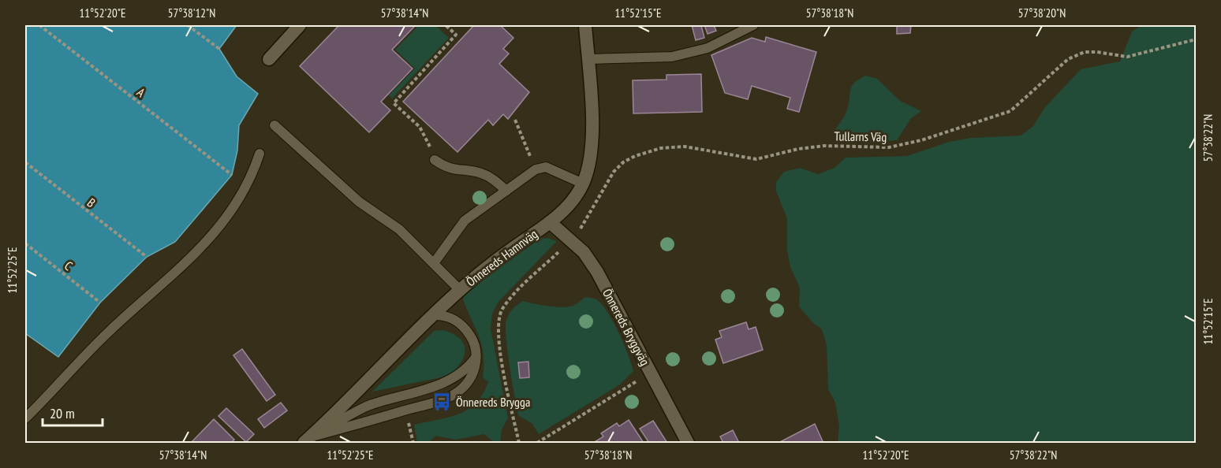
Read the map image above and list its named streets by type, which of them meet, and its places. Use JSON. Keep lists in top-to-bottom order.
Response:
{
  "streets": {
    "street": ["Önnereds Hamnväg", "Önnereds Bryggväg"],
    "path": [
      "A",
      "Tullarns Väg",
      "B",
      "C"
    ]
  },
  "crossings": [
    ["Tullarns Väg", "Önnereds Bryggväg"],
    ["Önnereds Hamnväg", "Önnereds Bryggväg"]
  ],
  "places": {
    "bus stop": ["Önnereds Brygga"]
  },
  "scale_bar": "20 m",
  "coordinates": [
    "11°52'20\"E",
    "57°38'12\"N",
    "57°38'14\"N",
    "11°52'15\"E",
    "57°38'18\"N",
    "57°38'20\"N",
    "57°38'22\"N",
    "11°52'25\"E"
  ]
}
